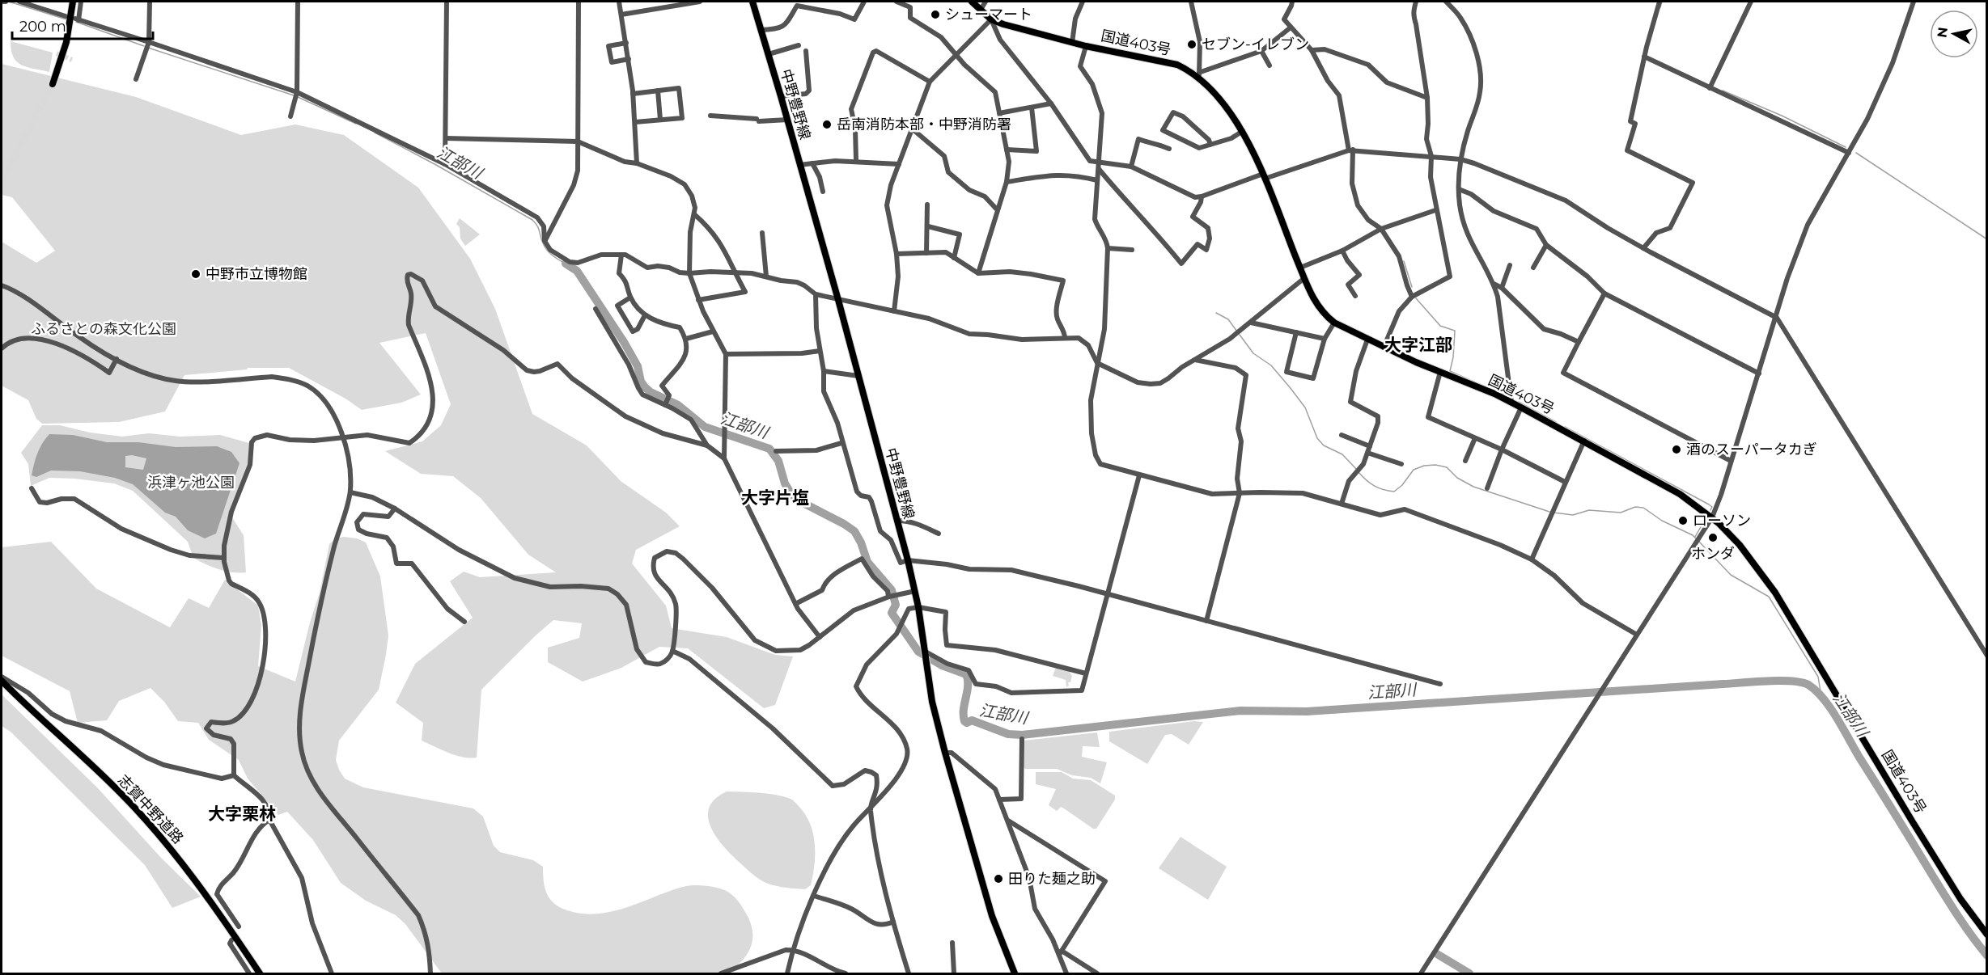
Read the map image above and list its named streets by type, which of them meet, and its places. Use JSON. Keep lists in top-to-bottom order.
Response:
{
  "streets": {
    "highway": ["国道403号"],
    "main road": ["中野豊野線", "志賀中野道路"]
  },
  "districts": ["大字江部", "大字片塩", "大字栗林"],
  "water": ["江部川"],
  "parks": ["ふるさとの森文化公園", "浜津ヶ池公園"],
  "places": [
    "シューマート",
    "セブン-イレブン",
    "岳南消防本部・中野消防署",
    "中野市立博物館",
    "酒のスーパータカぎ",
    "ローソン",
    "ホンダ",
    "田りた麺之助"
  ],
  "scale_bar": "200 m",
  "north": "left"
}
